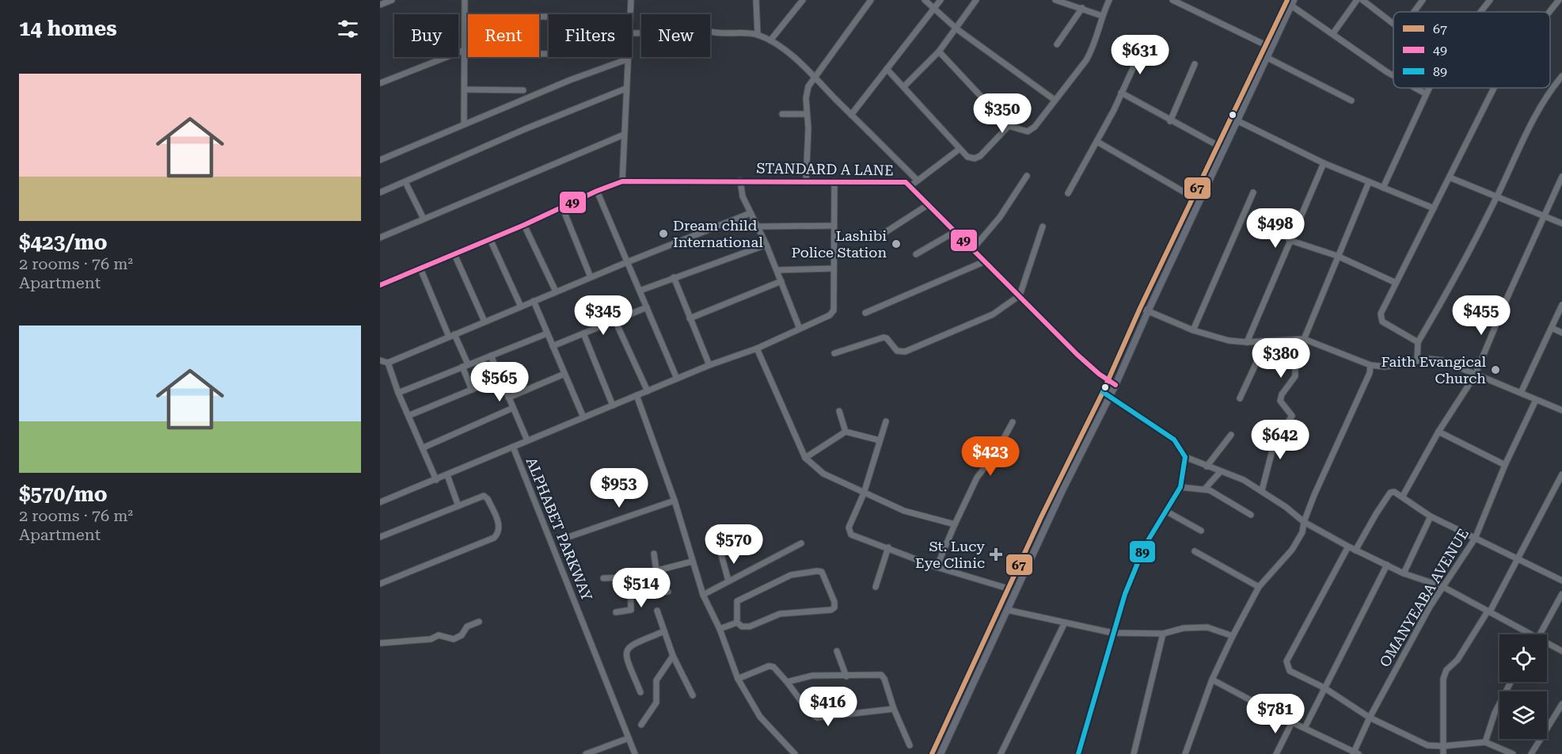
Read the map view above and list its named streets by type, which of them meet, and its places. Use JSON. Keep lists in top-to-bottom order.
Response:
{
  "streets": {
    "street": ["STANDARD A LANE", "ALPHABET PARKWAY", "OMANYEABA AVENUE"]
  },
  "places": {
    "other": ["Dream child International", "Lashibi Police Station", "Faith Evangical Church"],
    "health": ["St. Lucy Eye Clinic"]
  },
  "lines": ["transit line 67", "transit line 49", "transit line 89"],
  "legend": ["67", "49", "89"],
  "page": {
    "heading": "14 homes",
    "chip": [
      "Buy",
      "Rent",
      "Filters",
      "New"
    ],
    "price": [
      "$631",
      "$350",
      "$498",
      "$345",
      "$455",
      "$380",
      "$565",
      "$642",
      "$423",
      "$953",
      "$570",
      "$514",
      "$416",
      "$781"
    ],
    "list": [
      {
        "name": "$423/mo",
        "note": "2 rooms · 76 m² · Apartment"
      },
      {
        "name": "$570/mo",
        "note": "2 rooms · 76 m² · Apartment"
      }
    ]
  }
}
